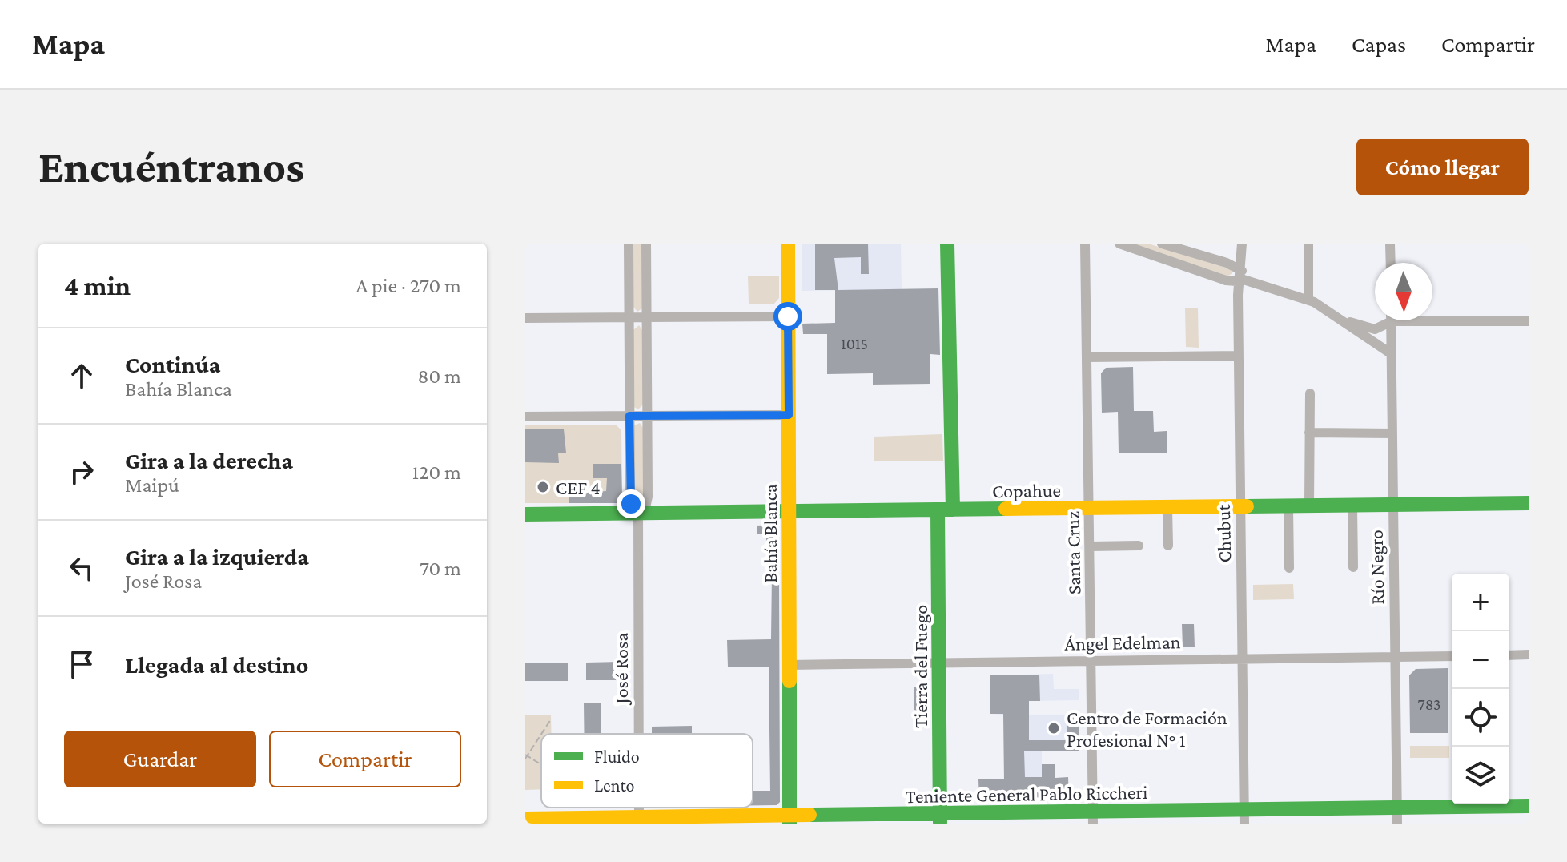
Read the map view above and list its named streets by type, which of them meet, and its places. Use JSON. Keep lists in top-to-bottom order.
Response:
{
  "streets": {
    "street": [
      "Copahue",
      "Bahía Blanca",
      "Chubut",
      "Santa Cruz",
      "Río Negro",
      "Ángel Edelman",
      "Tierra del Fuego",
      "José Rosa",
      "Teniente General Pablo Riccheri"
    ]
  },
  "crossings": [
    ["Copahue", "Bahía Blanca"],
    ["Copahue", "Chubut"],
    ["Copahue", "Santa Cruz"],
    ["Copahue", "Río Negro"],
    ["Copahue", "Tierra del Fuego"],
    ["Copahue", "José Rosa"],
    ["Bahía Blanca", "Ángel Edelman"],
    ["Bahía Blanca", "Teniente General Pablo Riccheri"],
    ["Chubut", "Ángel Edelman"],
    ["Chubut", "Teniente General Pablo Riccheri"],
    ["Santa Cruz", "Ángel Edelman"],
    ["Santa Cruz", "Teniente General Pablo Riccheri"],
    ["Río Negro", "Ángel Edelman"],
    ["Río Negro", "Teniente General Pablo Riccheri"],
    ["Ángel Edelman", "Tierra del Fuego"],
    ["Tierra del Fuego", "Teniente General Pablo Riccheri"]
  ],
  "places": ["CEF 4", "Centro de Formación Profesional N° 1"],
  "house_numbers": ["1015", "783"],
  "legend": ["Fluido", "Lento"],
  "north": "bottom",
  "page": {
    "header": "Mapa",
    "nav": ["Mapa", "Capas", "Compartir"],
    "buttons": [
      "Cómo llegar",
      ["Guardar", "Compartir"]
    ],
    "title": "Encuéntranos",
    "heading": ["4 min", "A pie · 270 m"],
    "list": [
      ["Continúa", "Bahía Blanca", "80 m"],
      ["Gira a la derecha", "Maipú", "120 m"],
      ["Gira a la izquierda", "José Rosa", "70 m"],
      "Llegada al destino"
    ],
    "map_buttons": ["+", "−"]
  }
}
